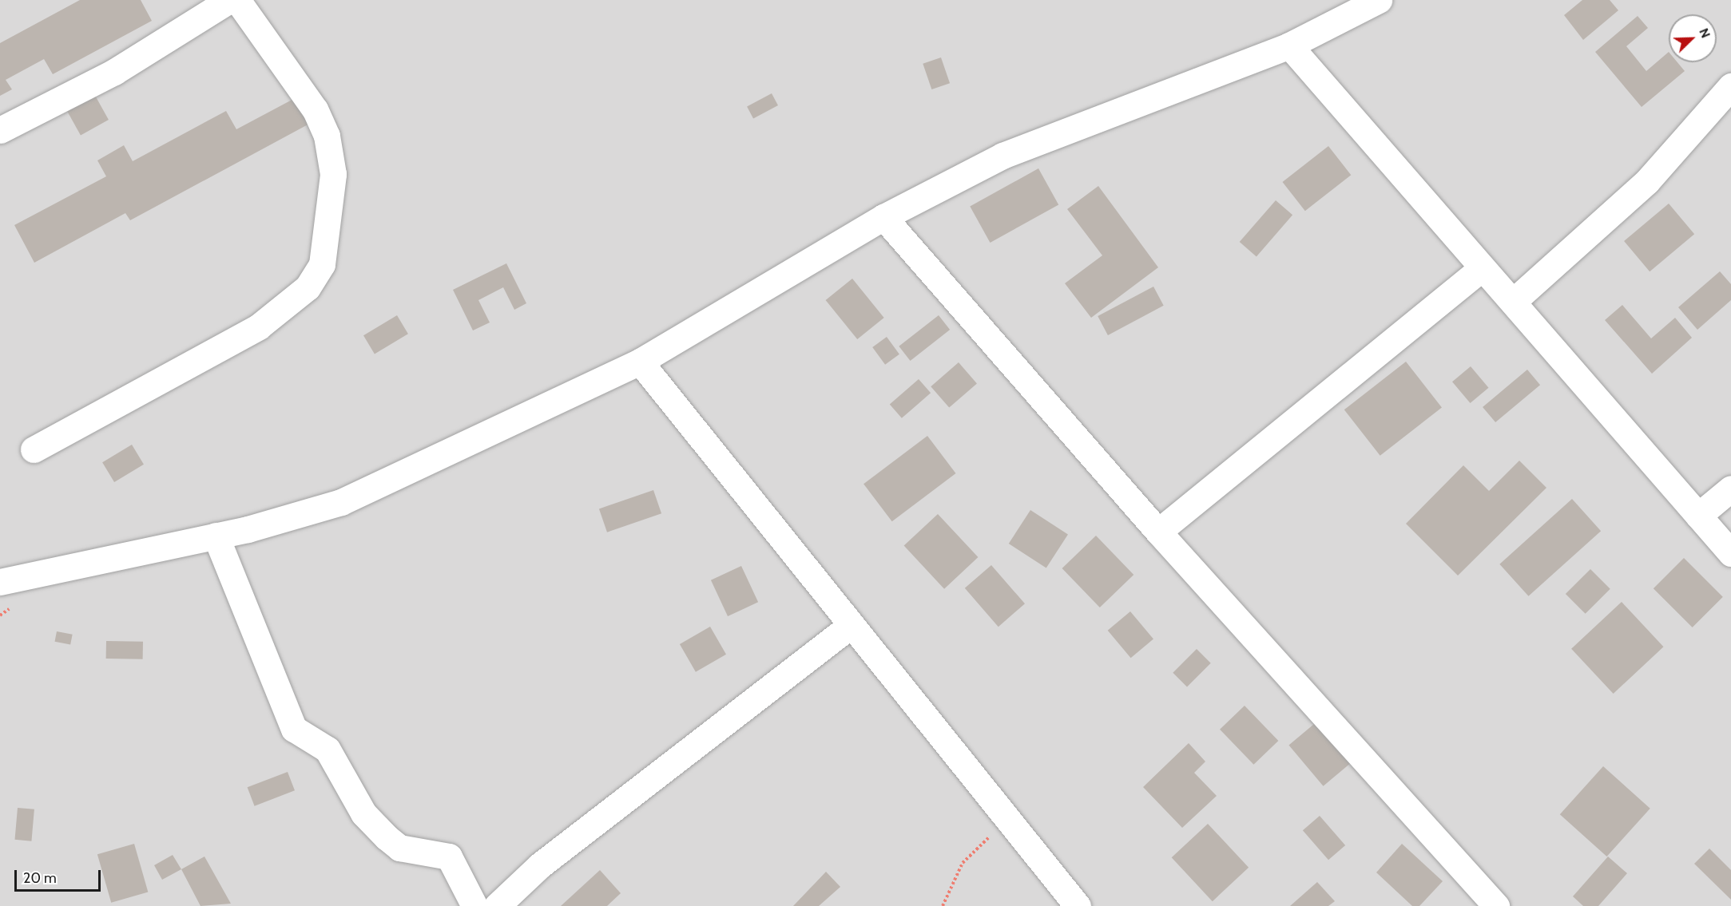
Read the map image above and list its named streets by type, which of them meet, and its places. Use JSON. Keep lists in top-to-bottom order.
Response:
{
  "scale_bar": "20 m",
  "north": "top right"
}
